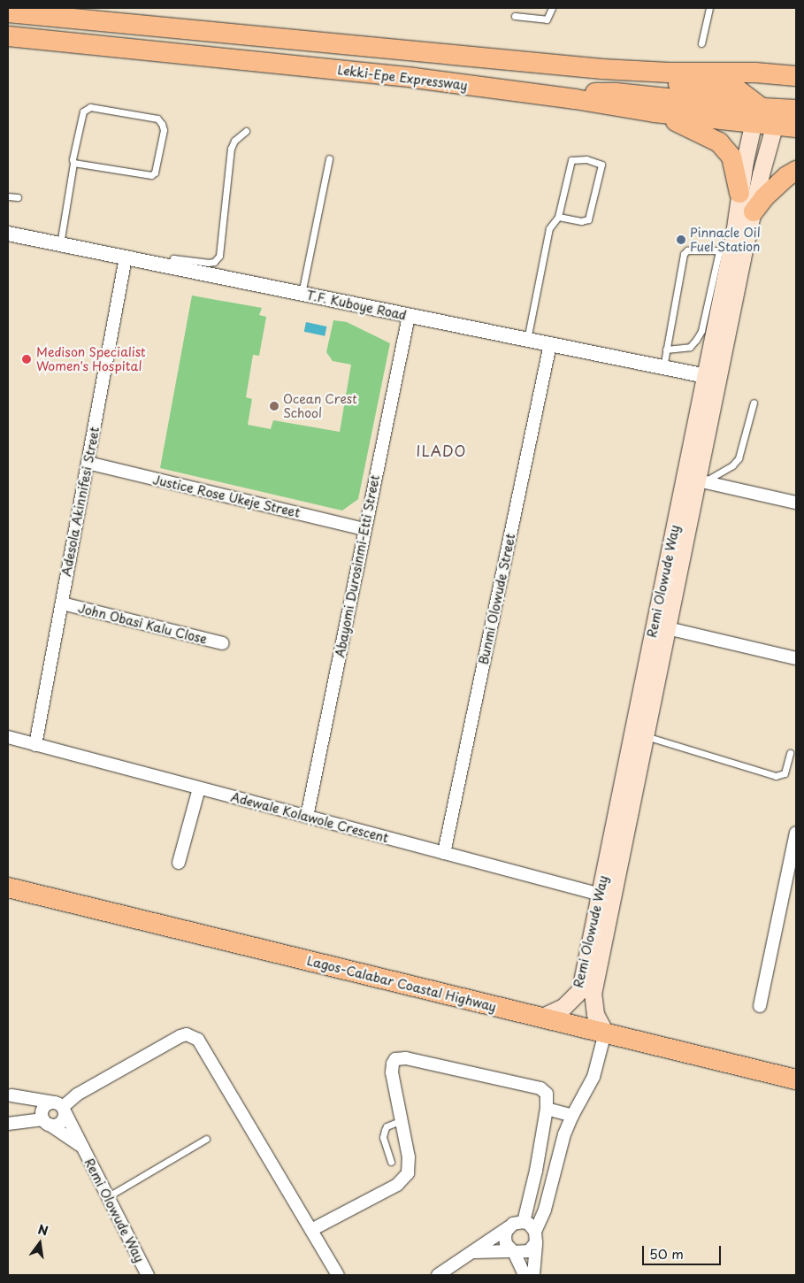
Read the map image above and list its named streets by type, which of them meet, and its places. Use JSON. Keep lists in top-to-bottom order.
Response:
{
  "streets": {
    "highway": ["Lekki-Epe Expressway", "Lagos-Calabar Coastal Highway"],
    "main road": ["Remi Olowude Way"],
    "street": [
      "T.F. Kuboye Road",
      "Justice Rose Ukeje Street",
      "Adesola Akinnifesi Street",
      "Abayomi Durosinmi-Etti Street",
      "Bunmi Olowude Street",
      "John Obasi Kalu Close",
      "Adewale Kolawole Crescent"
    ]
  },
  "crossings": [
    ["Lekki-Epe Expressway", "Remi Olowude Way"],
    ["T.F. Kuboye Road", "Adesola Akinnifesi Street"],
    ["T.F. Kuboye Road", "Abayomi Durosinmi-Etti Street"],
    ["T.F. Kuboye Road", "Remi Olowude Way"],
    ["T.F. Kuboye Road", "Bunmi Olowude Street"],
    ["Justice Rose Ukeje Street", "Adesola Akinnifesi Street"],
    ["Justice Rose Ukeje Street", "Abayomi Durosinmi-Etti Street"],
    ["Adesola Akinnifesi Street", "John Obasi Kalu Close"],
    ["Adesola Akinnifesi Street", "Adewale Kolawole Crescent"],
    ["Abayomi Durosinmi-Etti Street", "Adewale Kolawole Crescent"],
    ["Remi Olowude Way", "Adewale Kolawole Crescent"],
    ["Remi Olowude Way", "Lagos-Calabar Coastal Highway"],
    ["Bunmi Olowude Street", "Adewale Kolawole Crescent"]
  ],
  "districts": ["ILADO"],
  "places": ["Pinnacle Oil Fuel Station", "Medison Specialist Women's Hospital", "Ocean Crest School"],
  "scale_bar": "50 m",
  "north": "top"
}
